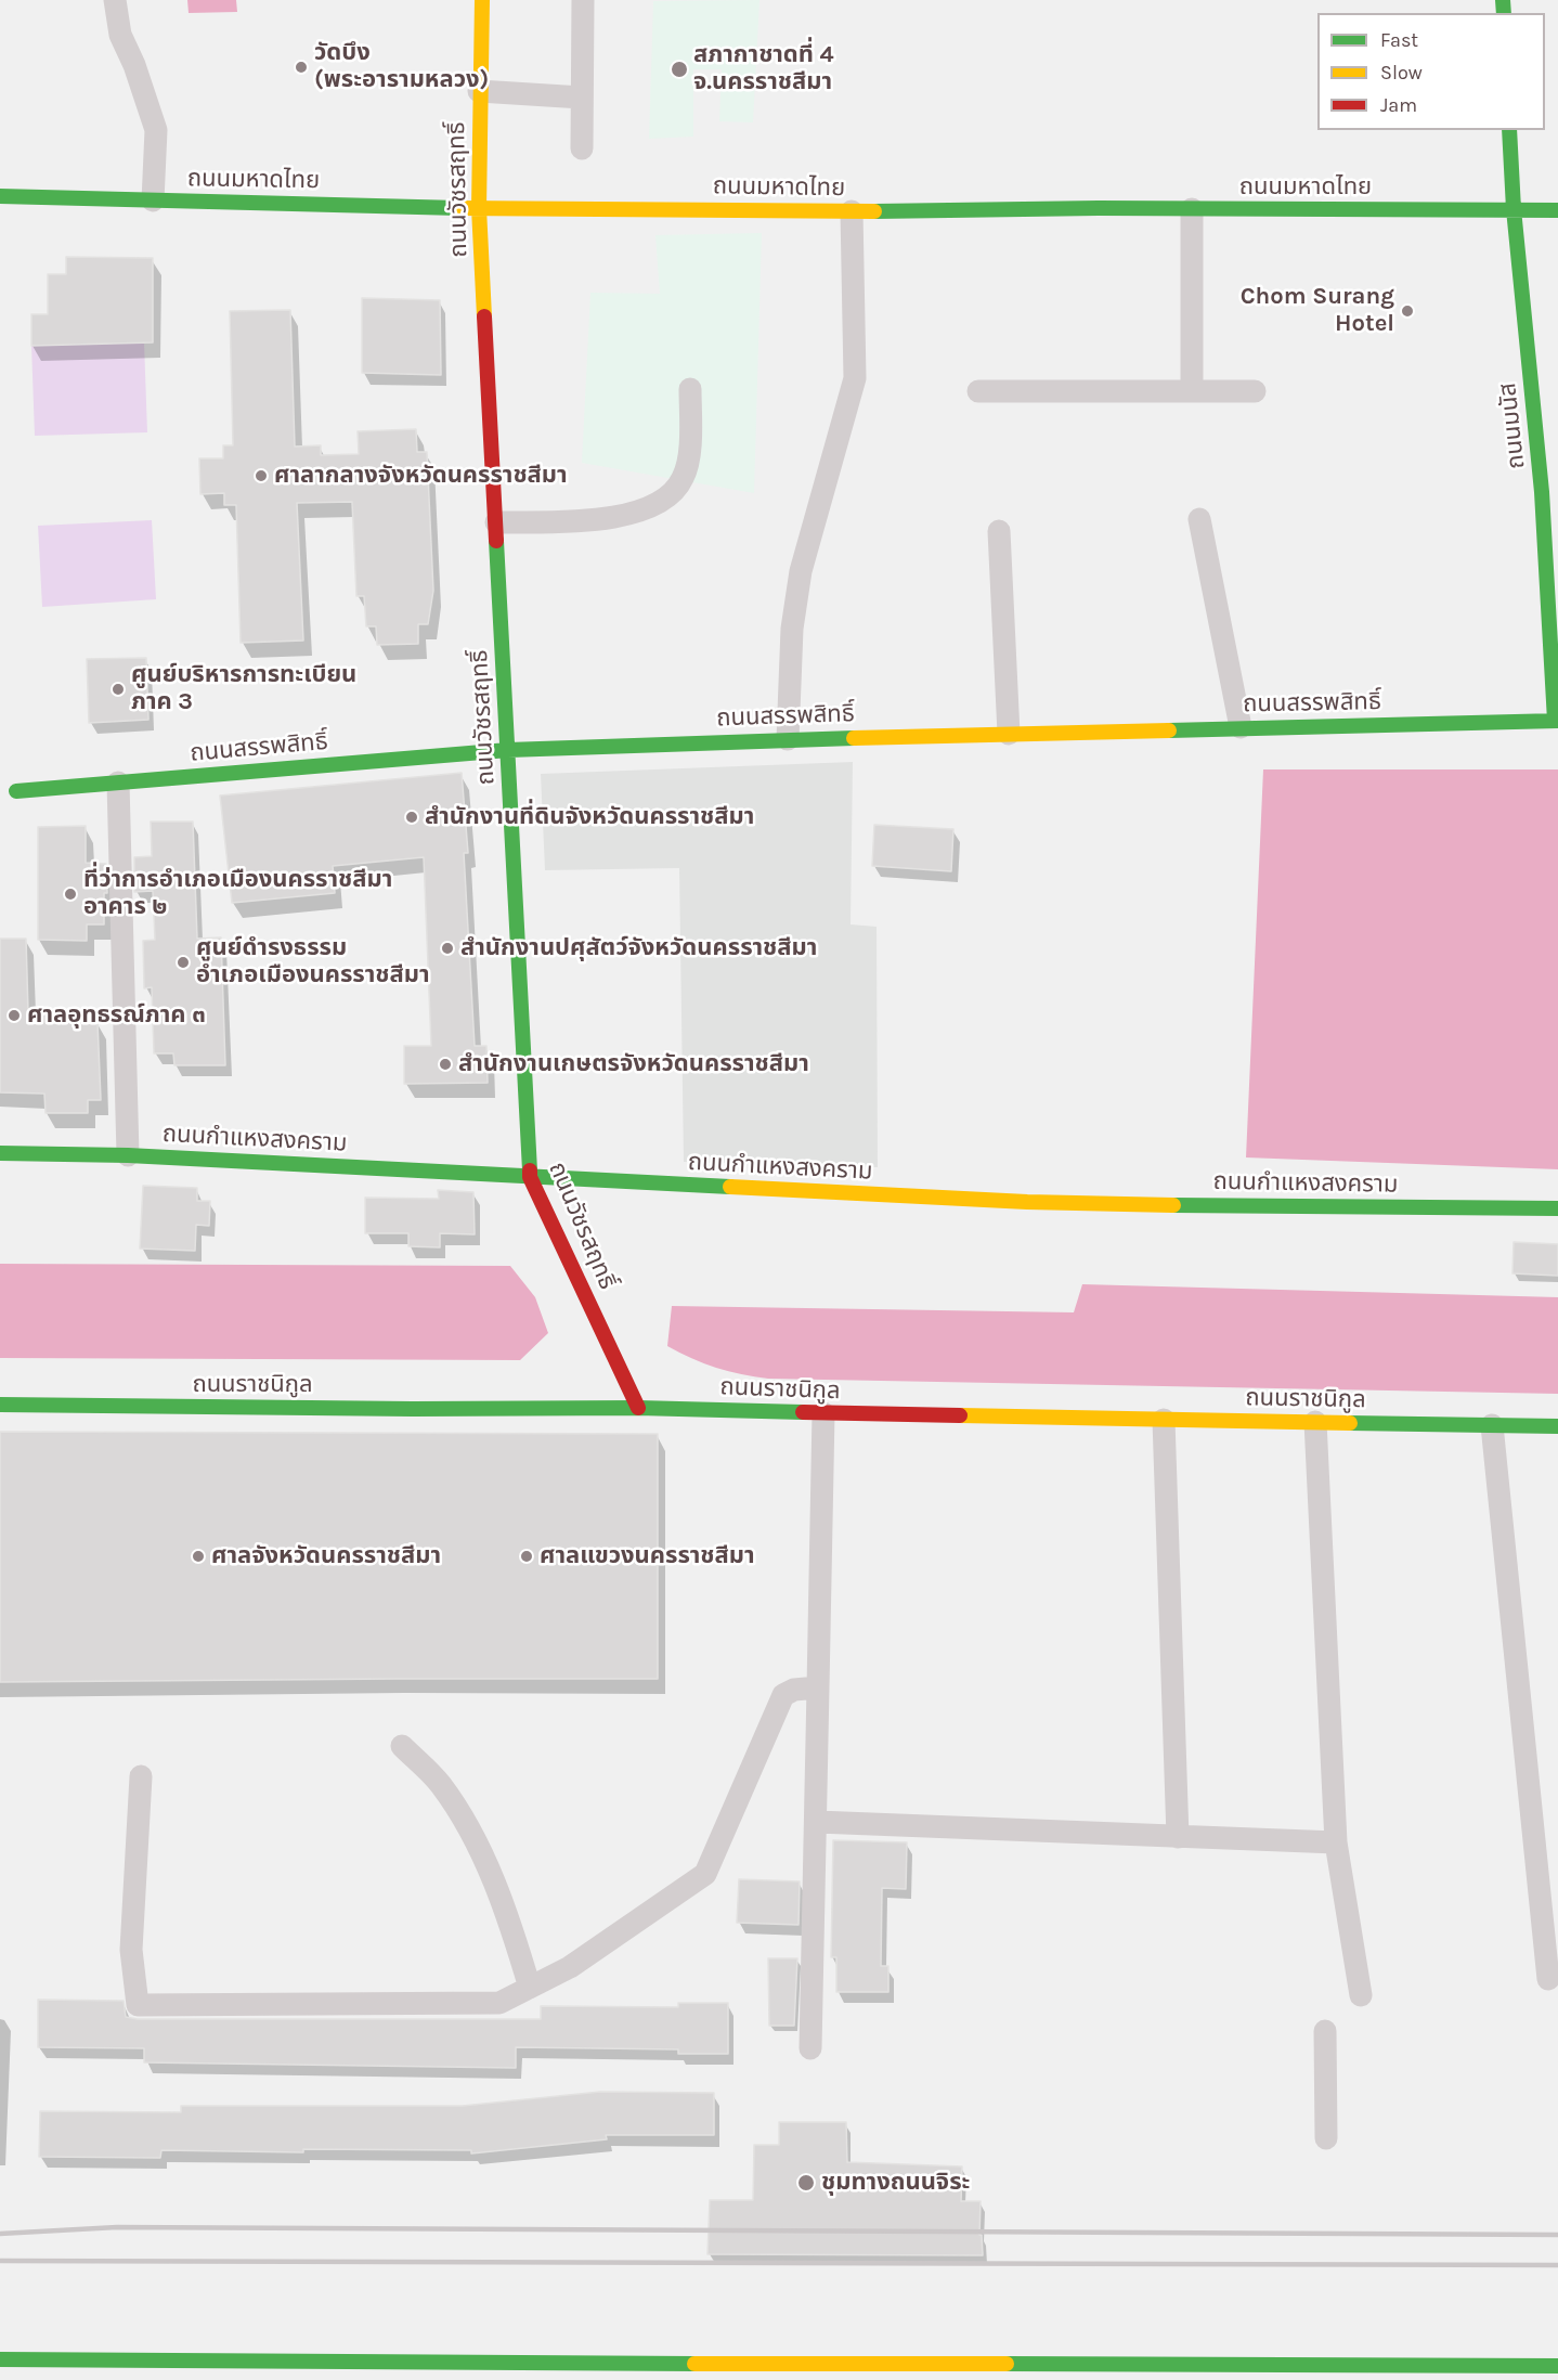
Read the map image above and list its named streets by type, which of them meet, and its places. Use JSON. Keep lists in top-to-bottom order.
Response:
{
  "streets": {
    "street": [
      "ถนนมหาดไทย",
      "ถนนวัชรสฤทธิ์",
      "ถนนมนัส",
      "ถนนสรรพสิทธิ์",
      "ถนนกำแหงสงคราม",
      "ถนนราชนิกูล"
    ]
  },
  "crossings": [
    ["ถนนมหาดไทย", "ถนนวัชรสฤทธิ์"],
    ["ถนนมหาดไทย", "ถนนมนัส"],
    ["ถนนวัชรสฤทธิ์", "ถนนสรรพสิทธิ์"],
    ["ถนนวัชรสฤทธิ์", "ถนนกำแหงสงคราม"],
    ["ถนนวัชรสฤทธิ์", "ถนนราชนิกูล"],
    ["ถนนมนัส", "ถนนสรรพสิทธิ์"]
  ],
  "places": [
    "วัดบึง (พระอารามหลวง)",
    "สภากาชาดที่ 4 จ.นครราชสีมา",
    "Chom Surang Hotel",
    "ศาลากลางจังหวัดนครราชสีมา",
    "ศูนย์บริหารการทะเบียน ภาค 3",
    "สำนักงานที่ดินจังหวัดนครราชสีมา",
    "ที่ว่าการอำเภอเมืองนครราชสีมา อาคาร ๒",
    "สำนักงานปศุสัตว์จังหวัดนครราชสีมา",
    "ศูนย์ดำรงธรรม อำเภอเมืองนครราชสีมา",
    "ศาลอุทธรณ์ภาค ๓",
    "สำนักงานเกษตรจังหวัดนครราชสีมา",
    "ศาลจังหวัดนครราชสีมา",
    "ศาลแขวงนครราชสีมา",
    "ชุมทางถนนจิระ"
  ],
  "legend": ["Fast", "Slow", "Jam"]
}
